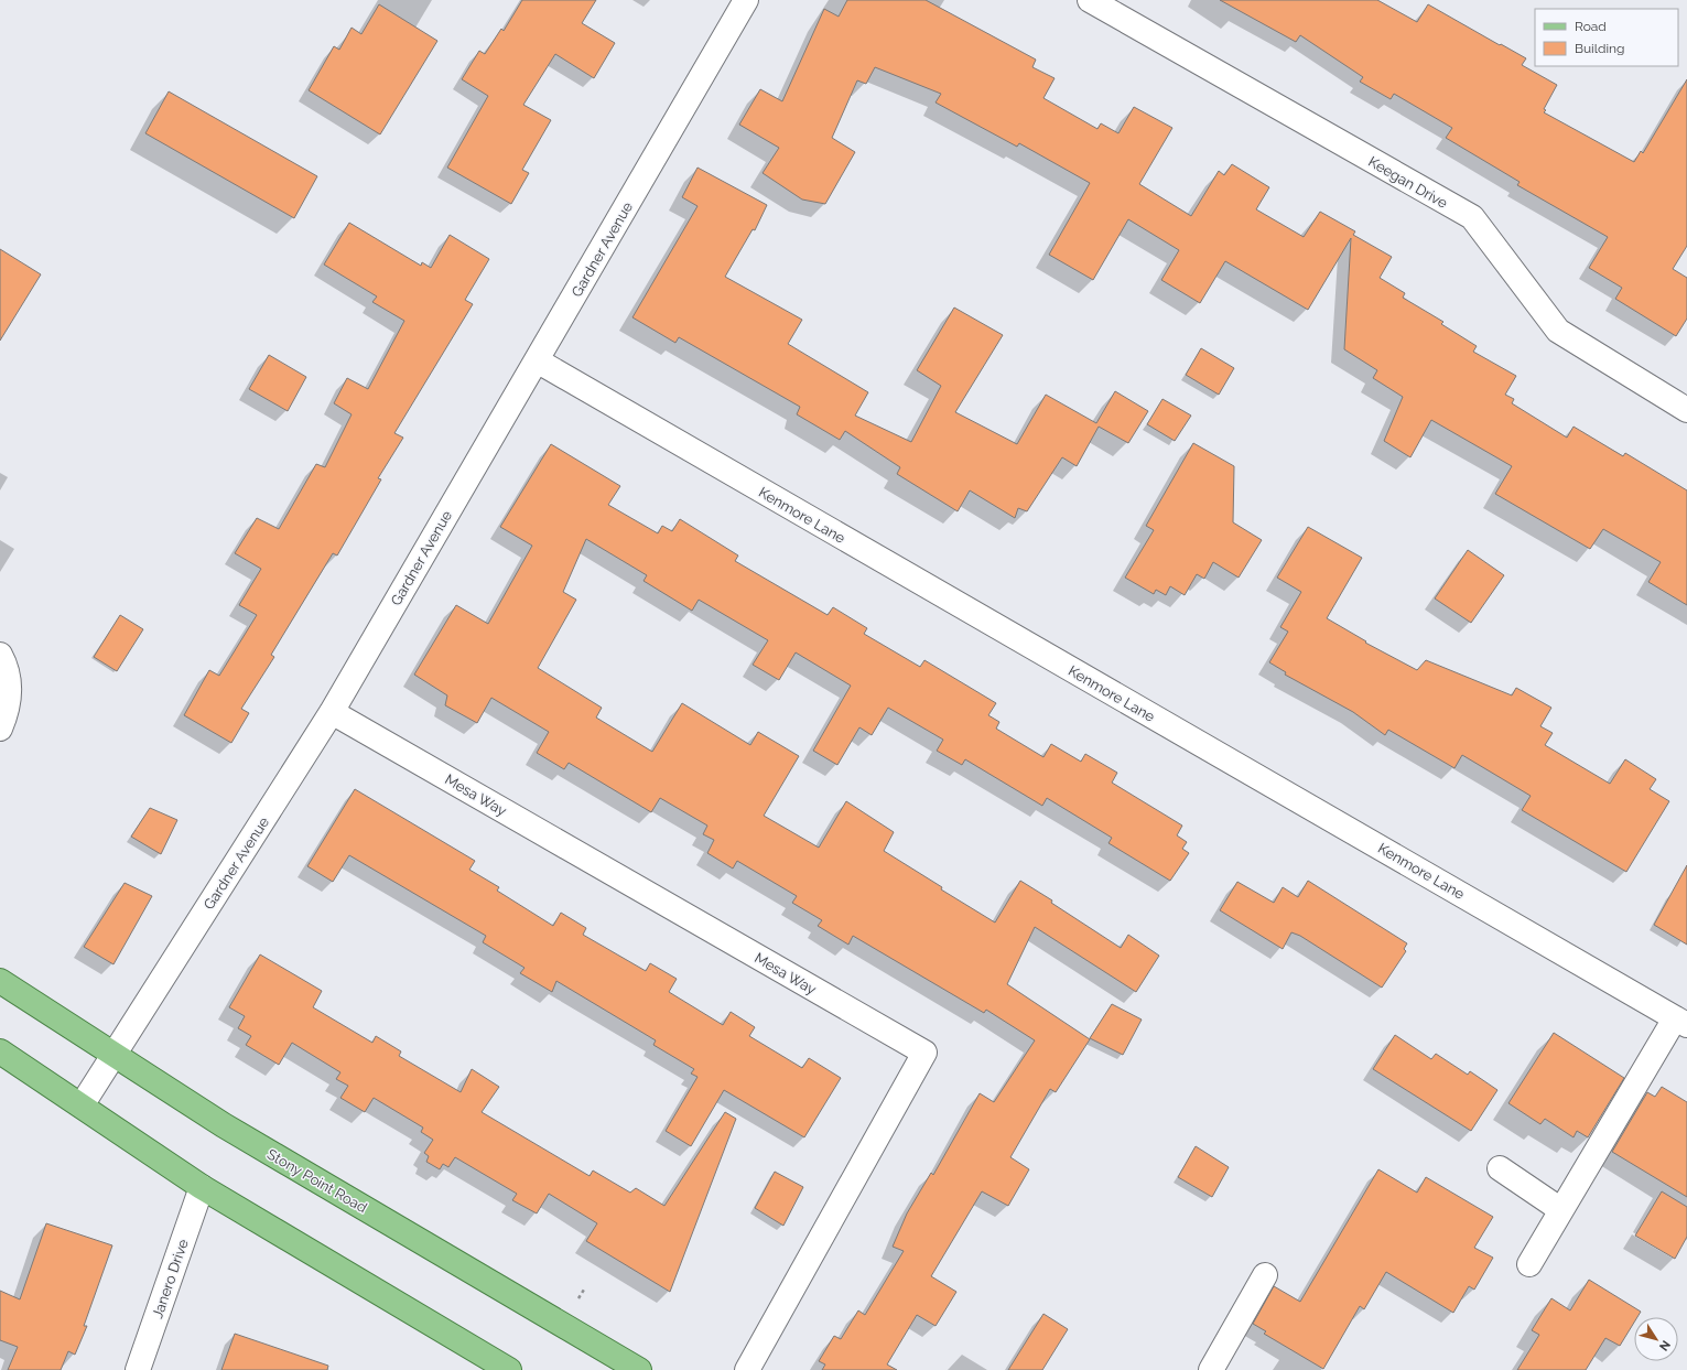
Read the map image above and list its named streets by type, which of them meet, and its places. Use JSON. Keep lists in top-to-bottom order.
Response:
{
  "streets": {
    "main road": ["Stony Point Road"],
    "street": [
      "Keegan Drive",
      "Gardner Avenue",
      "Kenmore Lane",
      "Mesa Way",
      "Janero Drive"
    ]
  },
  "crossings": [
    ["Gardner Avenue", "Kenmore Lane"],
    ["Gardner Avenue", "Mesa Way"],
    ["Gardner Avenue", "Stony Point Road"]
  ],
  "legend": ["Road", "Building"],
  "north": "bottom right"
}
